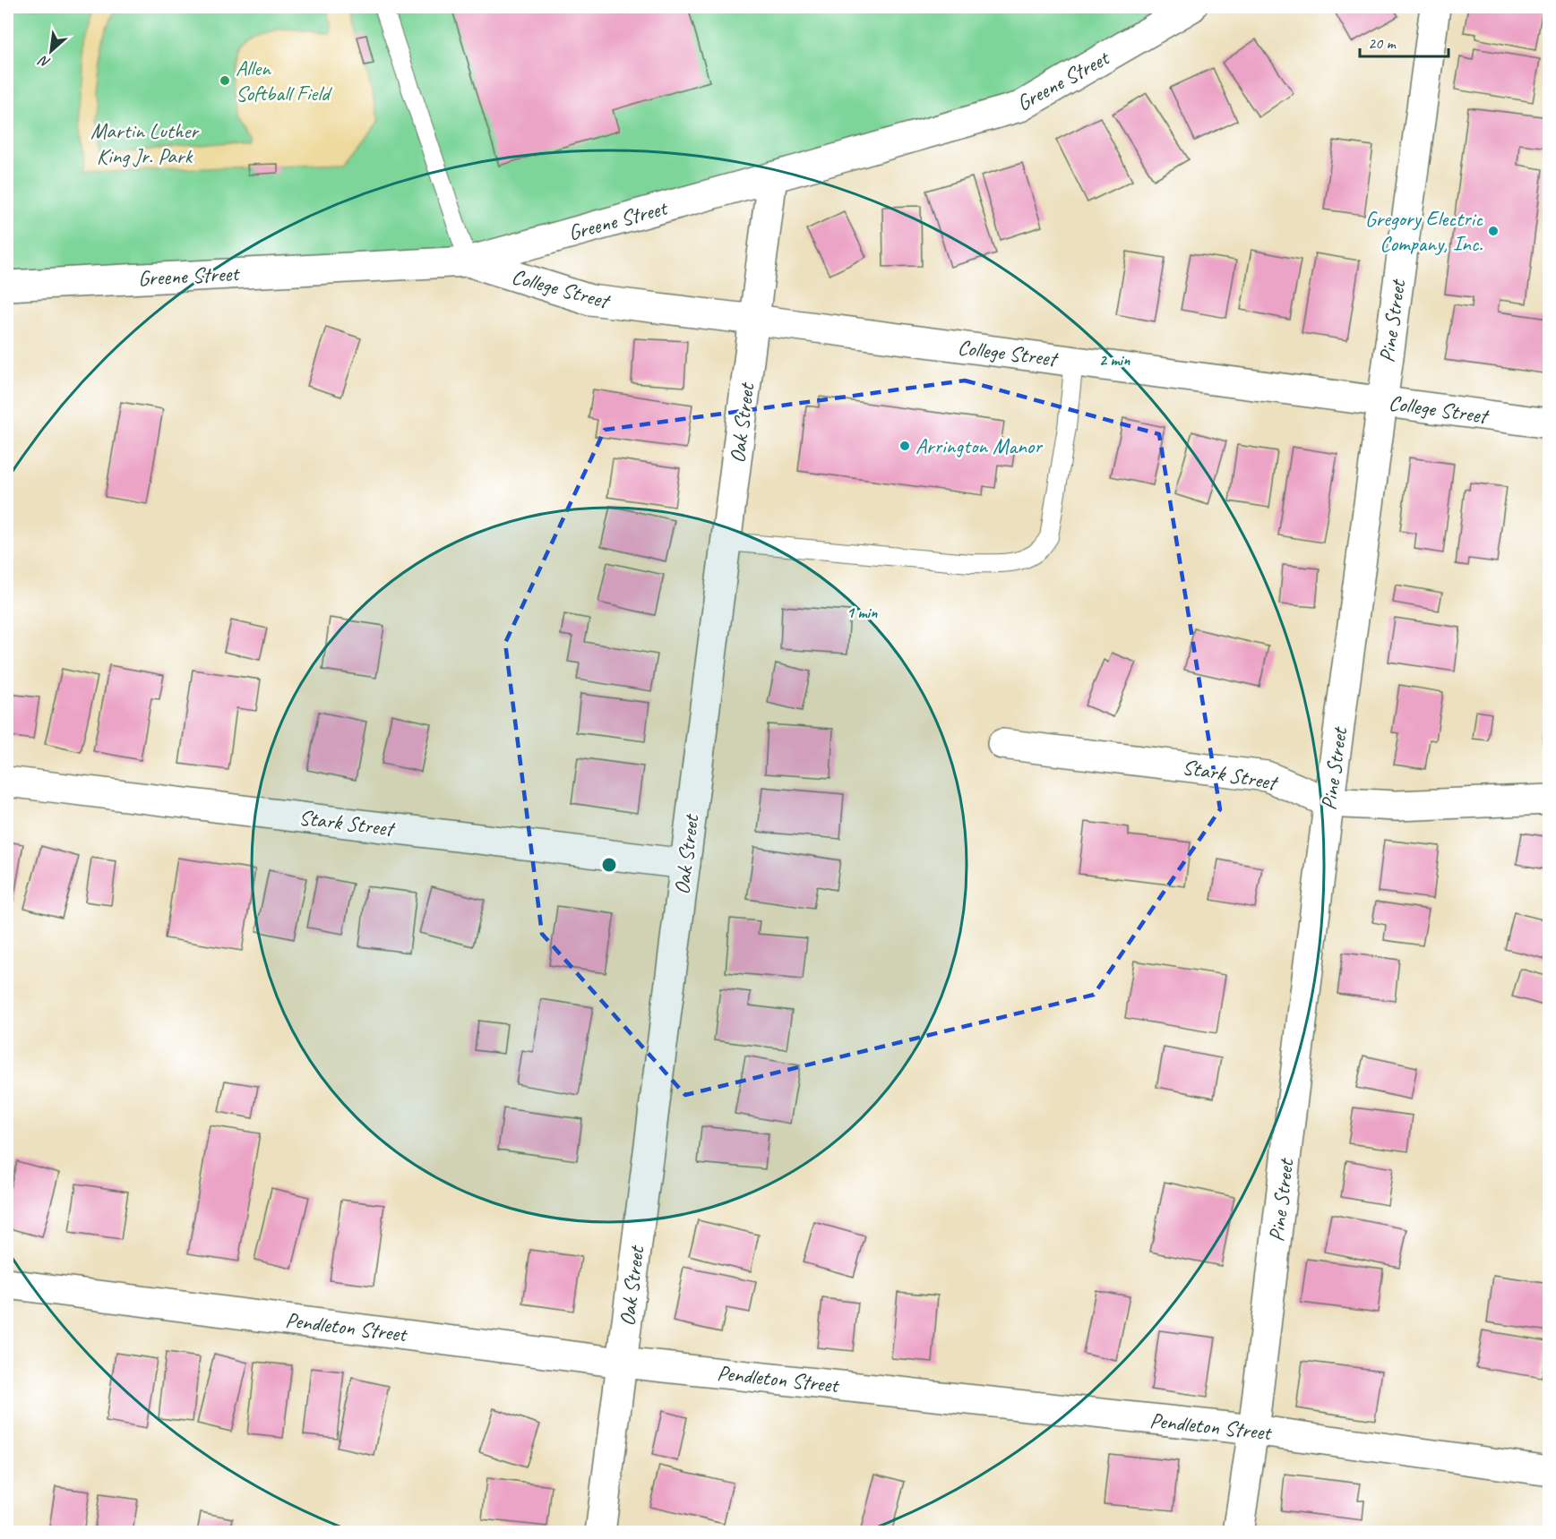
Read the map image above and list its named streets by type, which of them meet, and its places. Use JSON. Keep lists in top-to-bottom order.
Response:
{
  "streets": {
    "street": [
      "Greene Street",
      "College Street",
      "Pine Street",
      "Oak Street",
      "Stark Street",
      "Pendleton Street"
    ]
  },
  "crossings": [
    ["Greene Street", "College Street"],
    ["Greene Street", "Oak Street"],
    ["College Street", "Pine Street"],
    ["College Street", "Oak Street"],
    ["Pine Street", "Stark Street"],
    ["Pine Street", "Pendleton Street"],
    ["Oak Street", "Stark Street"],
    ["Oak Street", "Pendleton Street"]
  ],
  "parks": ["Martin Luther King Jr. Park"],
  "places": ["Allen Softball Field", "Gregory Electric Company, Inc.", "Arrington Manor"],
  "scale_bar": "20 m",
  "north": "bottom left",
  "rings": ["2 min", "1 min"]
}
